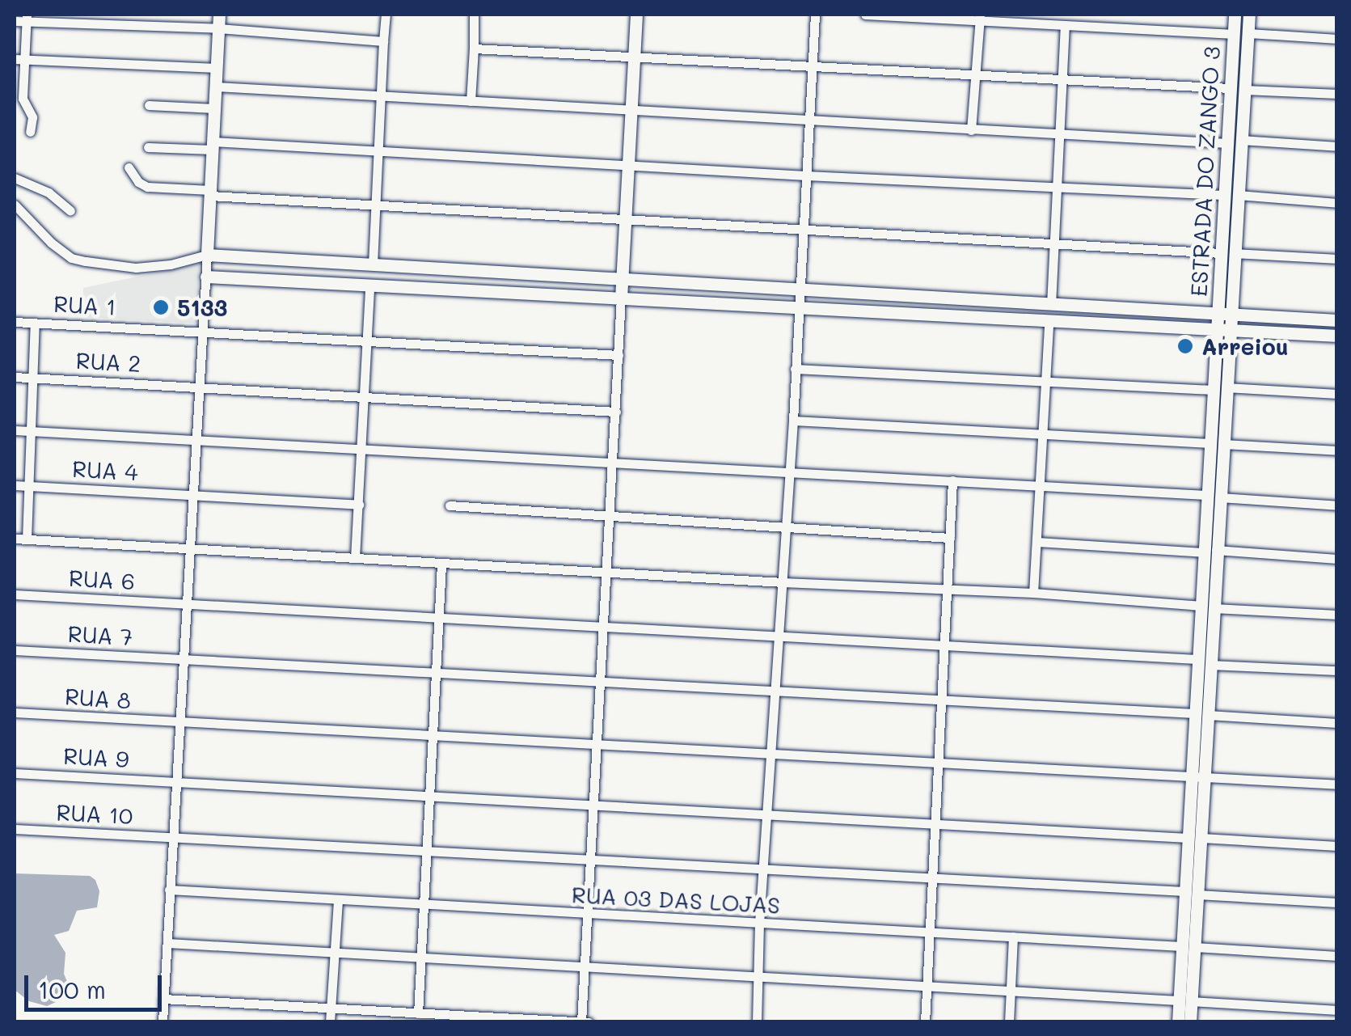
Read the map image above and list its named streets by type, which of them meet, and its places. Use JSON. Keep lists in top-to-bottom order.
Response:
{
  "streets": {
    "street": [
      "ESTRADA DO ZANGO 3",
      "RUA 1",
      "RUA 2",
      "RUA 4",
      "RUA 6",
      "RUA 7",
      "RUA 8",
      "RUA 9",
      "RUA 10",
      "RUA 03 DAS LOJAS"
    ]
  },
  "places": ["5133", "Arreiou"],
  "scale_bar": "100 m"
}
